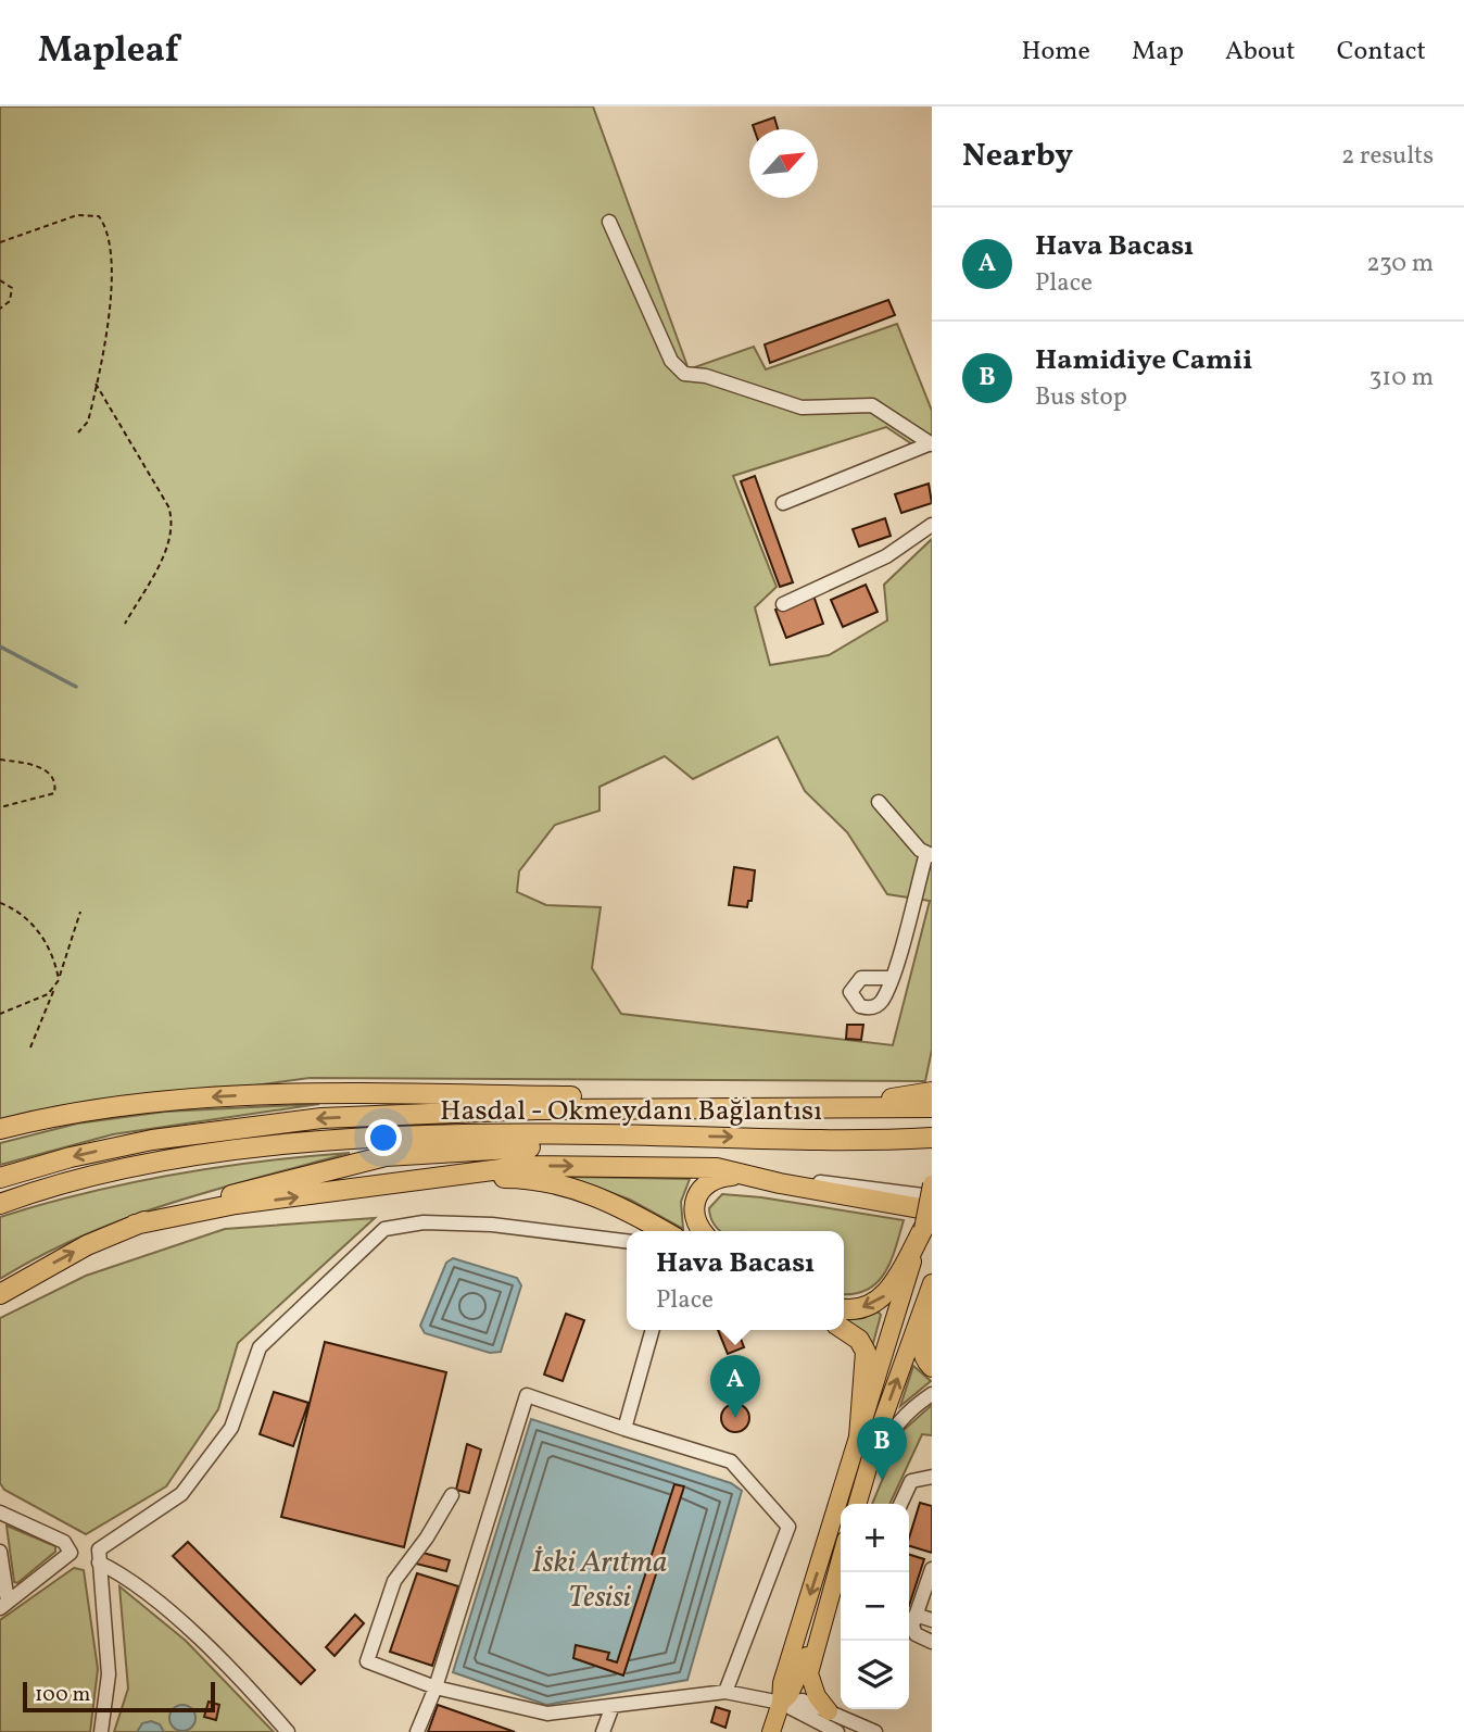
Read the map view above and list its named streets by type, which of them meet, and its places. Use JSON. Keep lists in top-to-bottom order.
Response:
{
  "streets": {
    "highway": ["Hasdal - Okmeydanı Bağlantısı"]
  },
  "water": ["İski Arıtma Tesisi"],
  "scale_bar": "100 m",
  "north": "top right",
  "page": {
    "header": "Mapleaf",
    "nav": [
      "Home",
      "Map",
      "About",
      "Contact"
    ],
    "heading": ["Nearby", "2 results"],
    "list": [
      {
        "mark": "A",
        "name": "Hava Bacası",
        "note": "Place",
        "value": "230 m"
      },
      {
        "mark": "B",
        "name": "Hamidiye Camii",
        "note": "Bus stop",
        "value": "310 m"
      }
    ],
    "popup": ["Hava Bacası", "Place"],
    "pins": ["A", "B"],
    "map_buttons": ["+", "−"],
    "scale": "100 m"
  }
}
